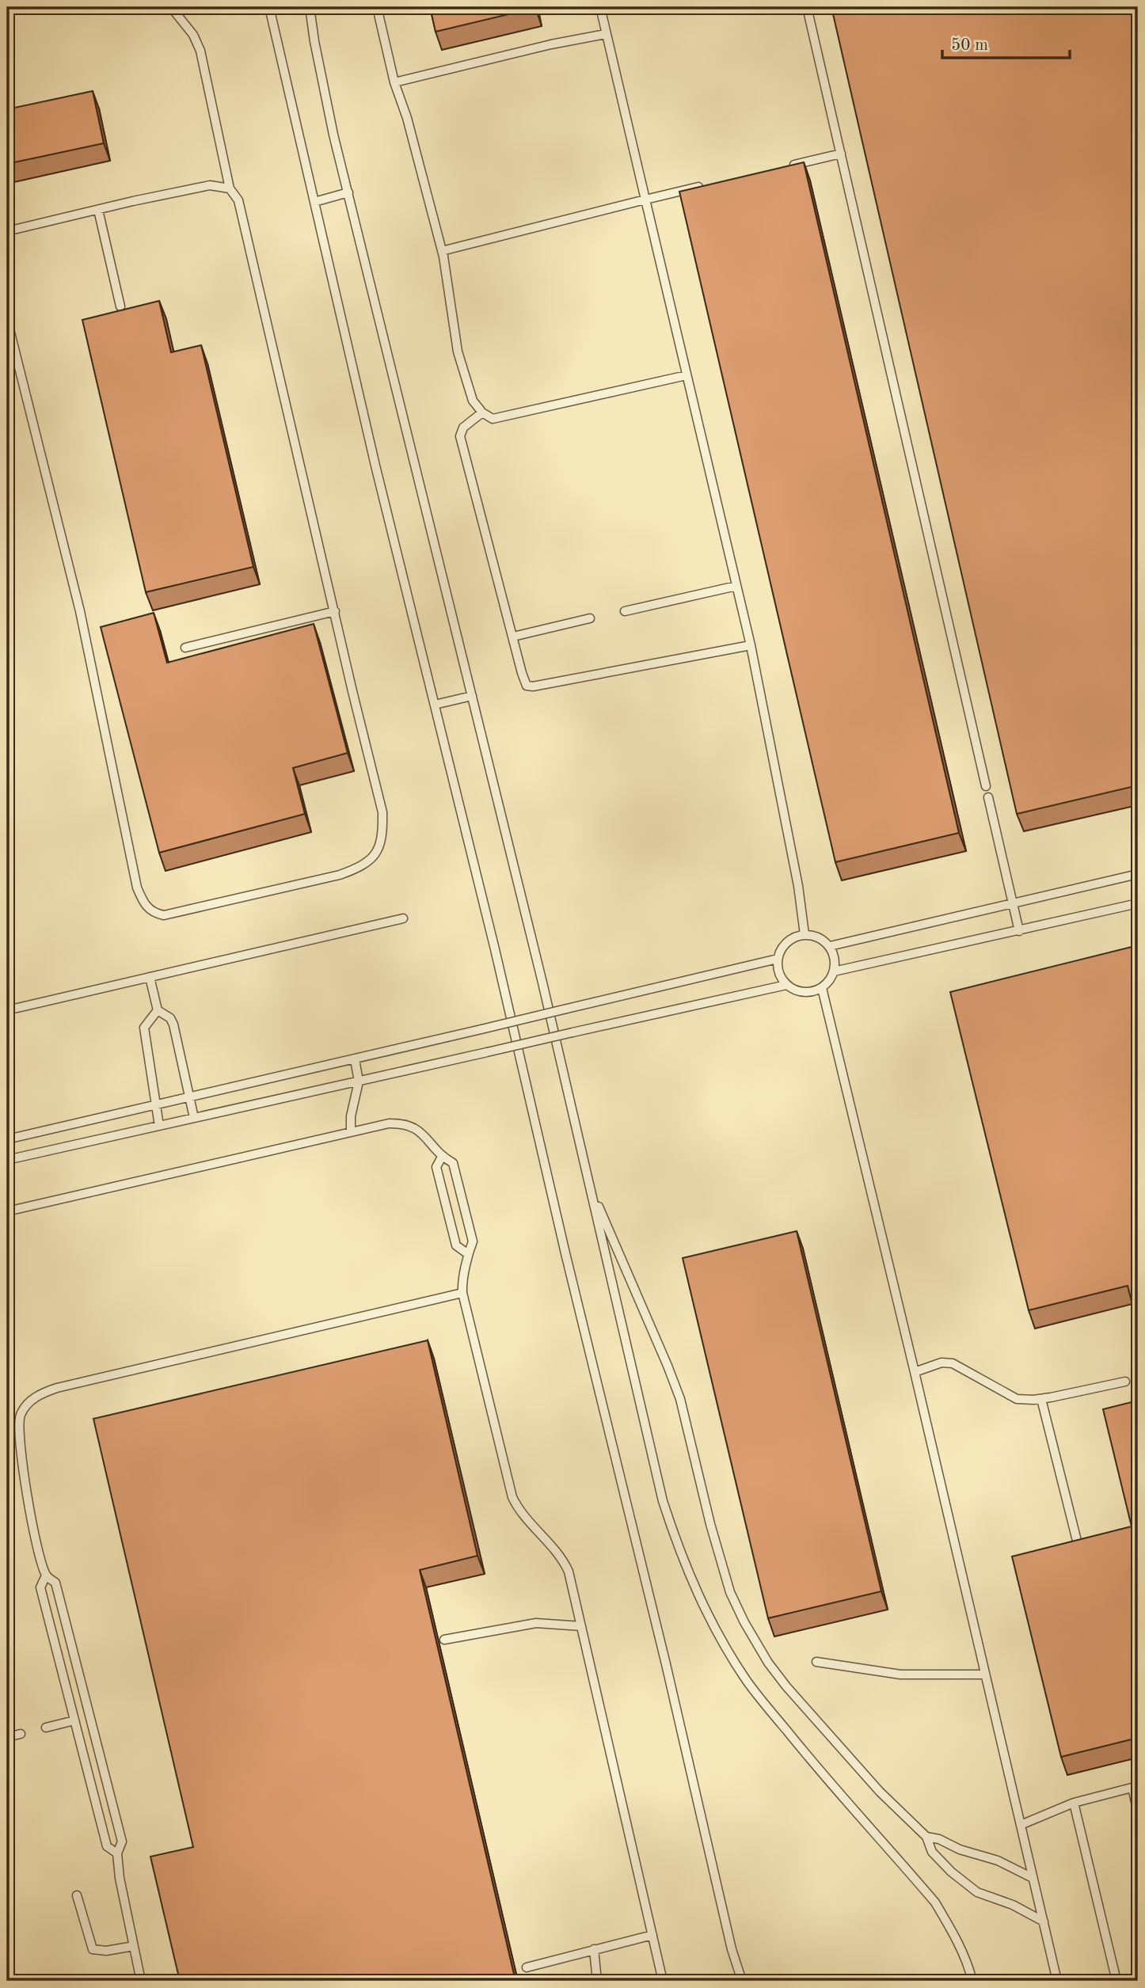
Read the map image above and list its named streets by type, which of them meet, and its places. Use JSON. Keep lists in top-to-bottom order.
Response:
{
  "scale_bar": "50 m"
}
